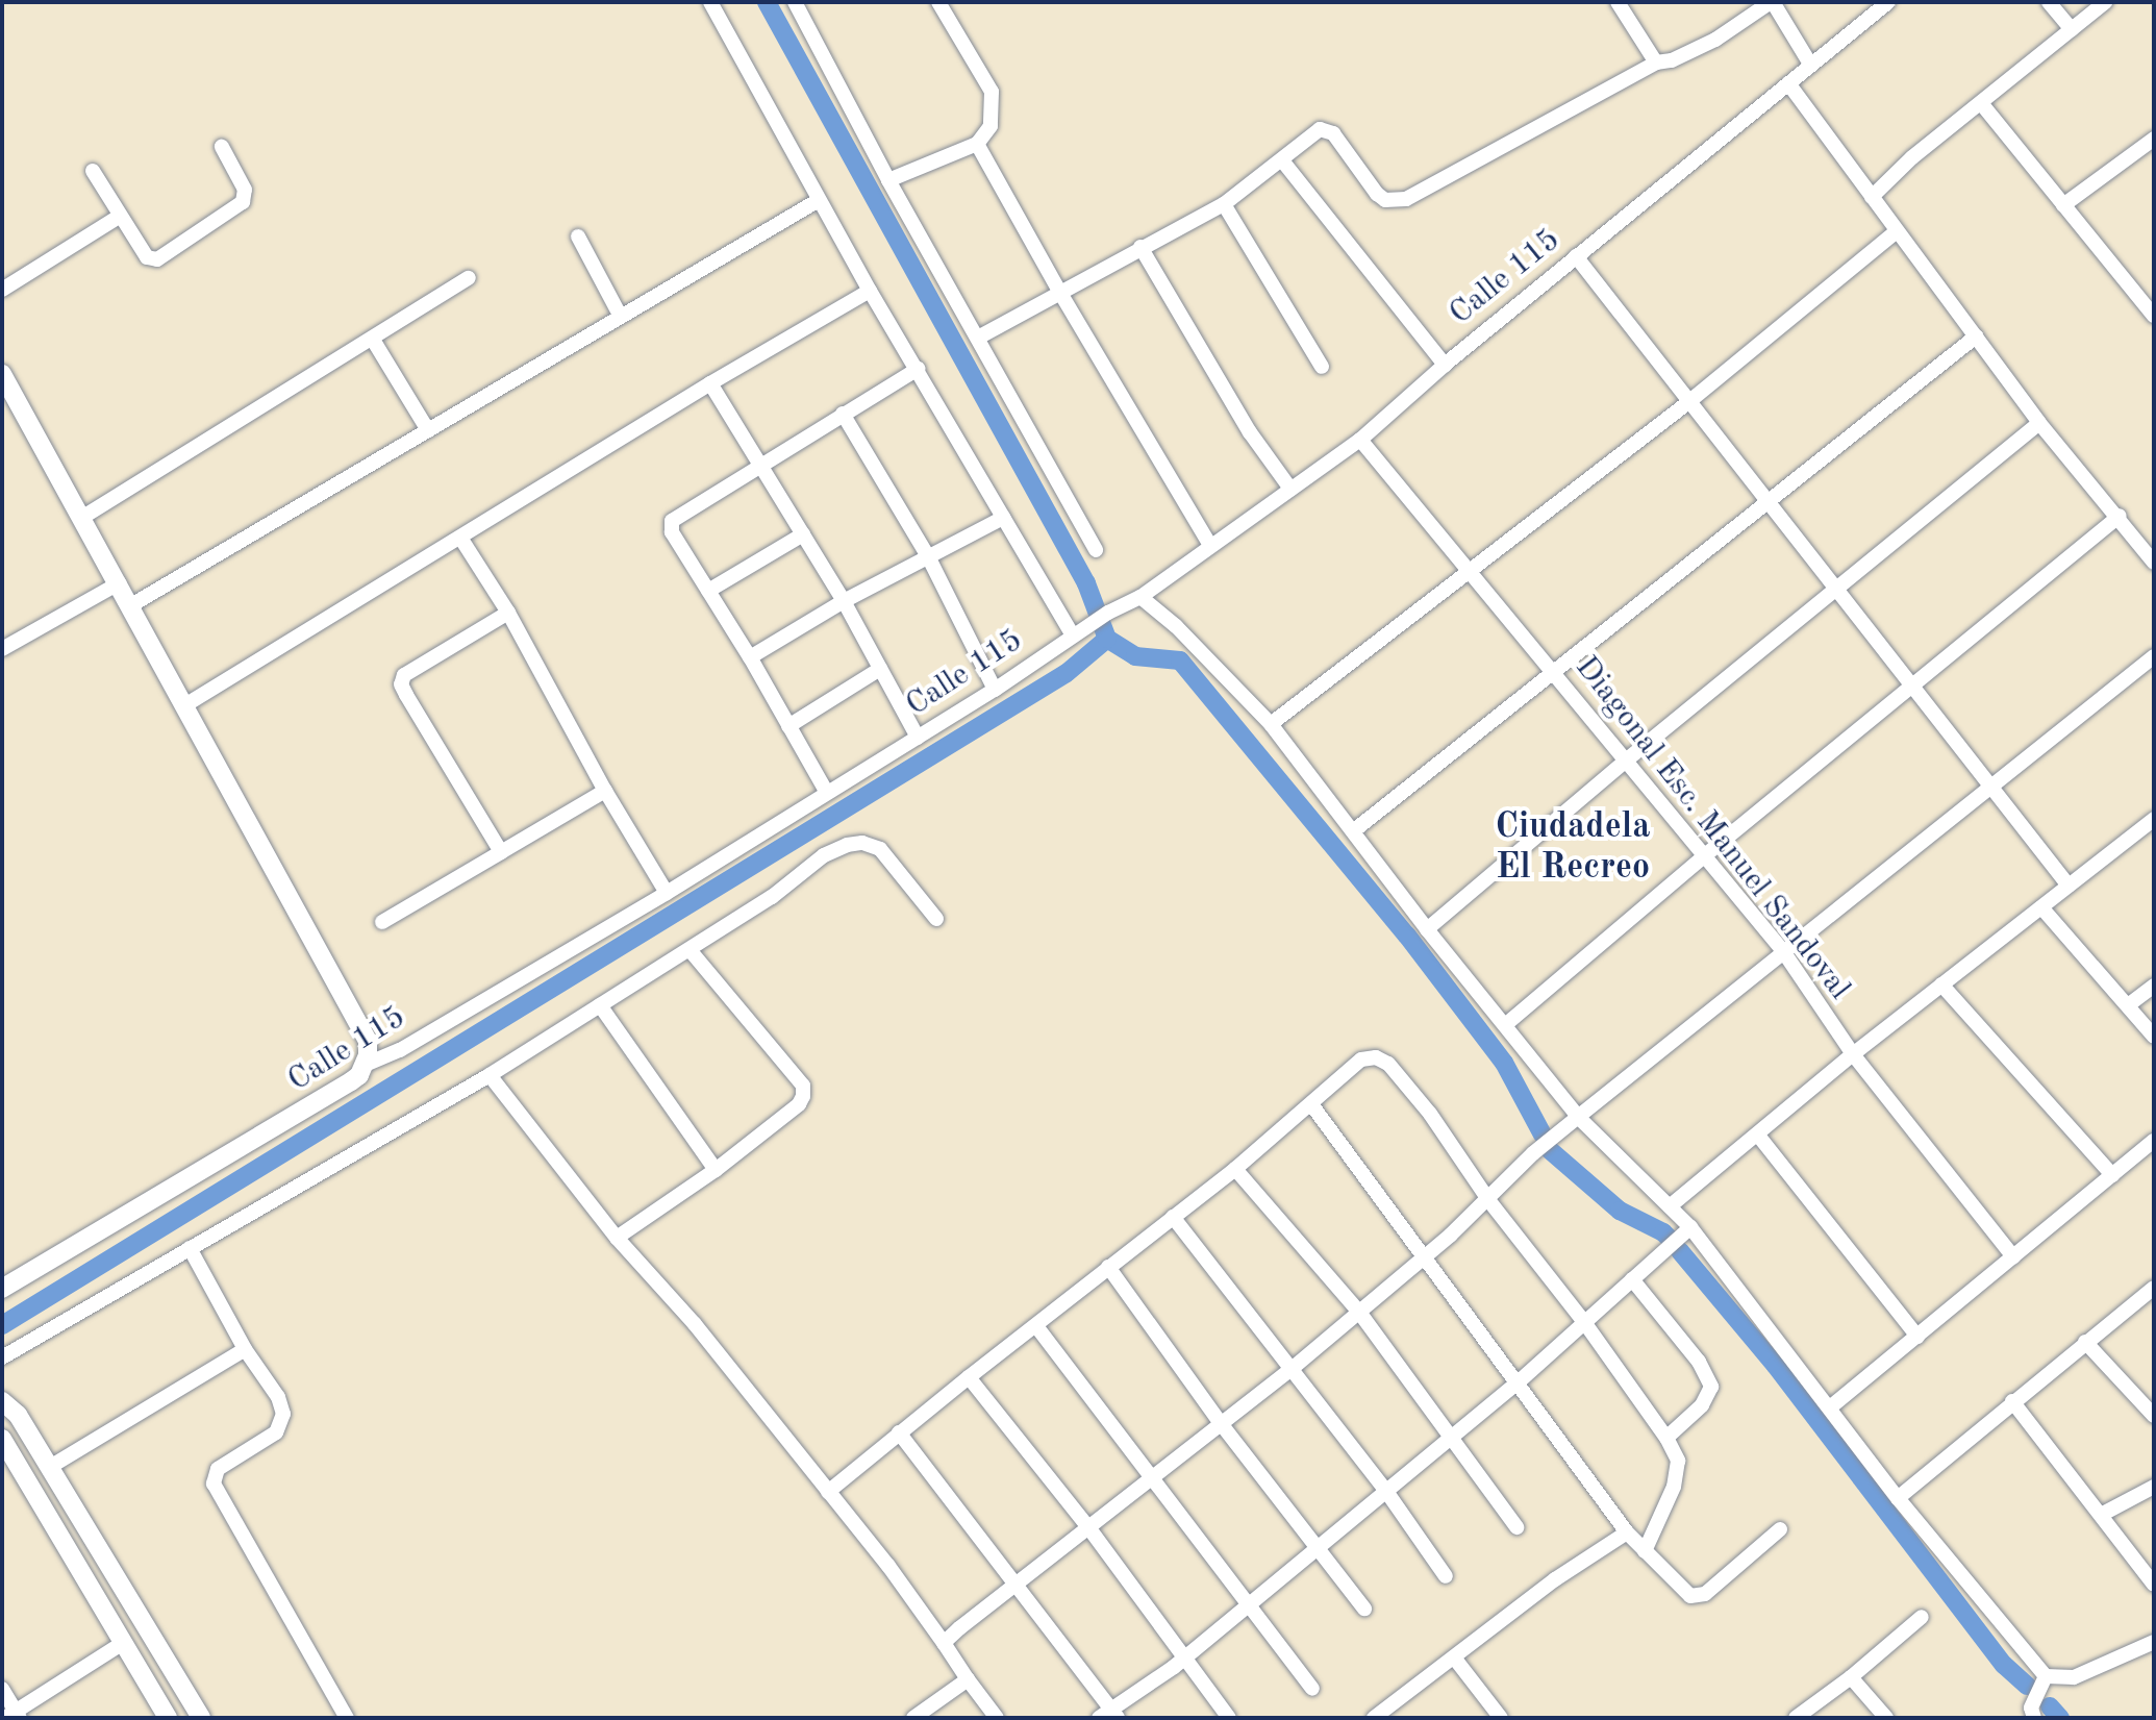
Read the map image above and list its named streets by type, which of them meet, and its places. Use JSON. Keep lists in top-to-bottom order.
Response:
{
  "streets": {
    "street": ["Calle 115", "Diagonal Esc. Manuel Sandoval"]
  },
  "crossings": [
    ["Calle 115", "Diagonal Esc. Manuel Sandoval"]
  ],
  "districts": ["Ciudadela El Recreo"]
}
